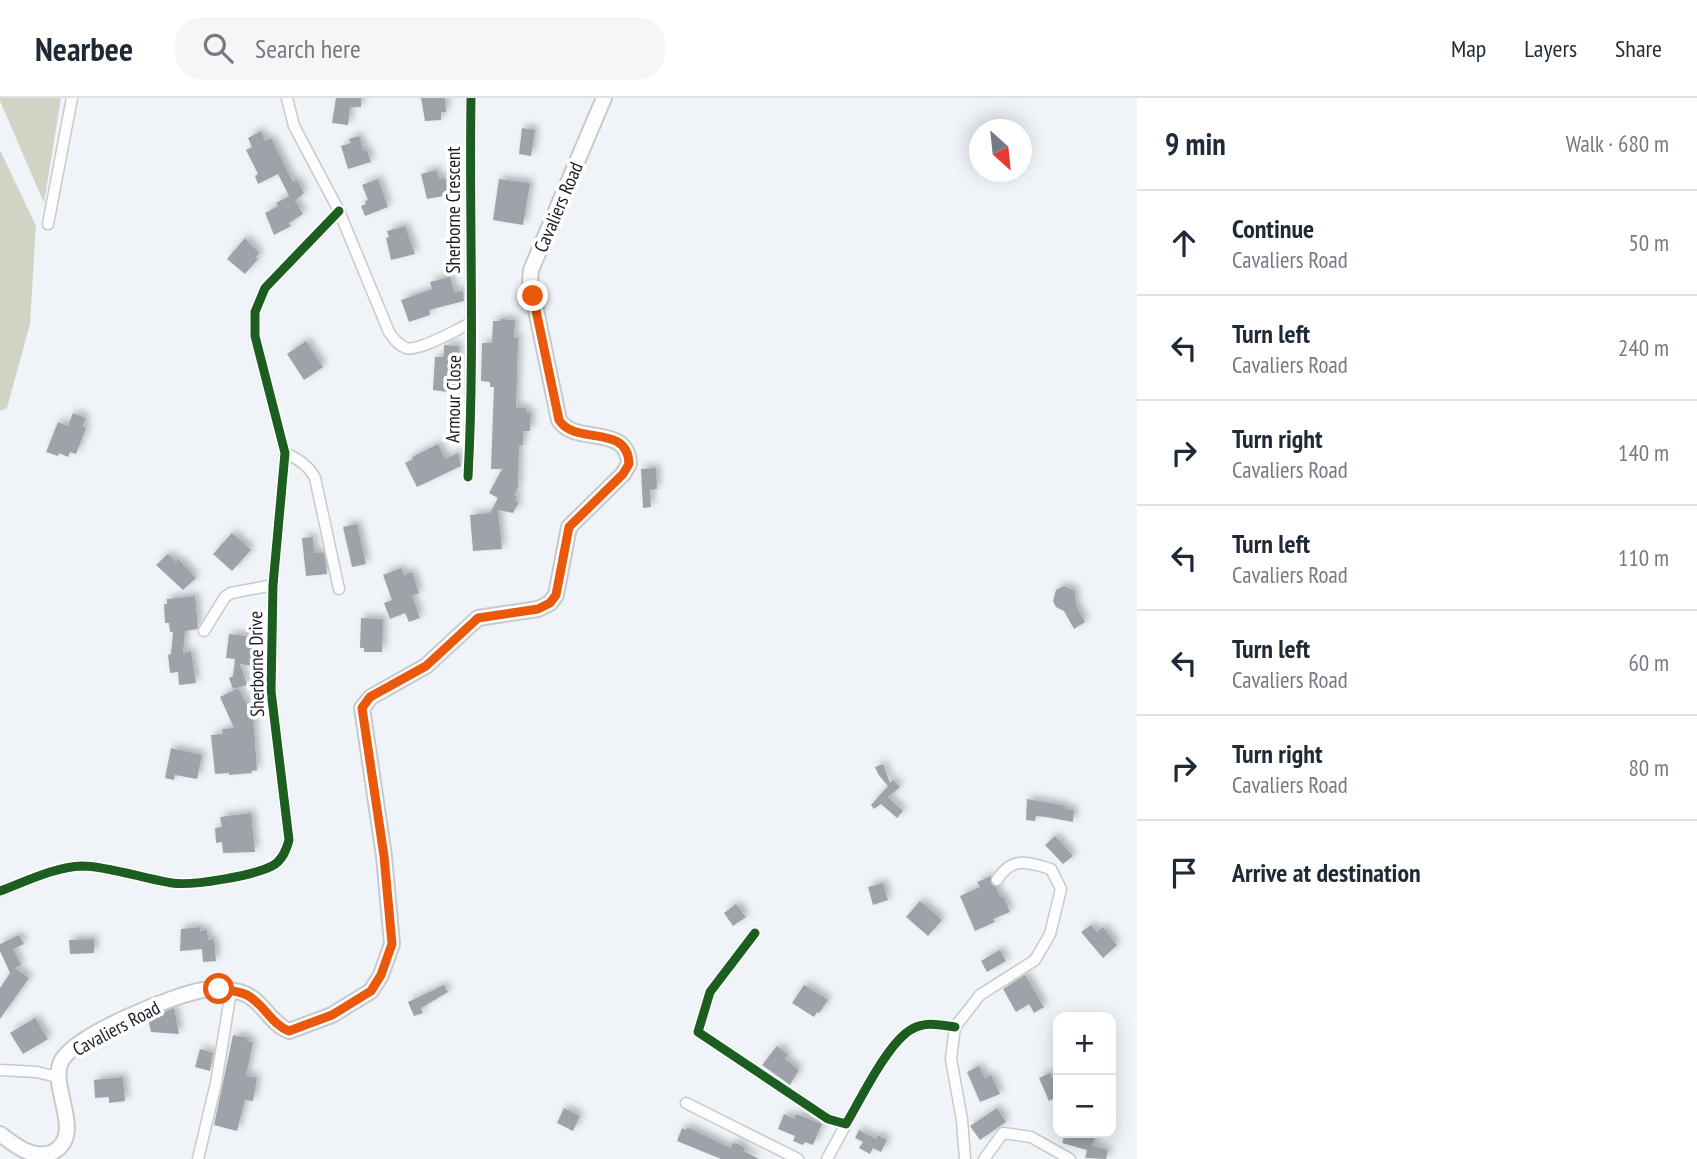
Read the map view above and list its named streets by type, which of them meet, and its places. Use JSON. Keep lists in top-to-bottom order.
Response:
{
  "streets": {
    "main road": ["Cavaliers Road"],
    "street": ["Sherborne Crescent", "Armour Close", "Sherborne Drive"]
  },
  "crossings": [
    ["Sherborne Crescent", "Armour Close"]
  ],
  "north": "bottom right",
  "page": {
    "header": "Nearbee",
    "search": "Search here",
    "nav": ["Map", "Layers", "Share"],
    "heading": ["9 min", "Walk · 680 m"],
    "list": [
      ["Continue", "Cavaliers Road", "50 m"],
      ["Turn left", "Cavaliers Road", "240 m"],
      ["Turn right", "Cavaliers Road", "140 m"],
      ["Turn left", "Cavaliers Road", "110 m"],
      ["Turn left", "Cavaliers Road", "60 m"],
      ["Turn right", "Cavaliers Road", "80 m"],
      "Arrive at destination"
    ],
    "map_buttons": ["+", "−"]
  }
}
